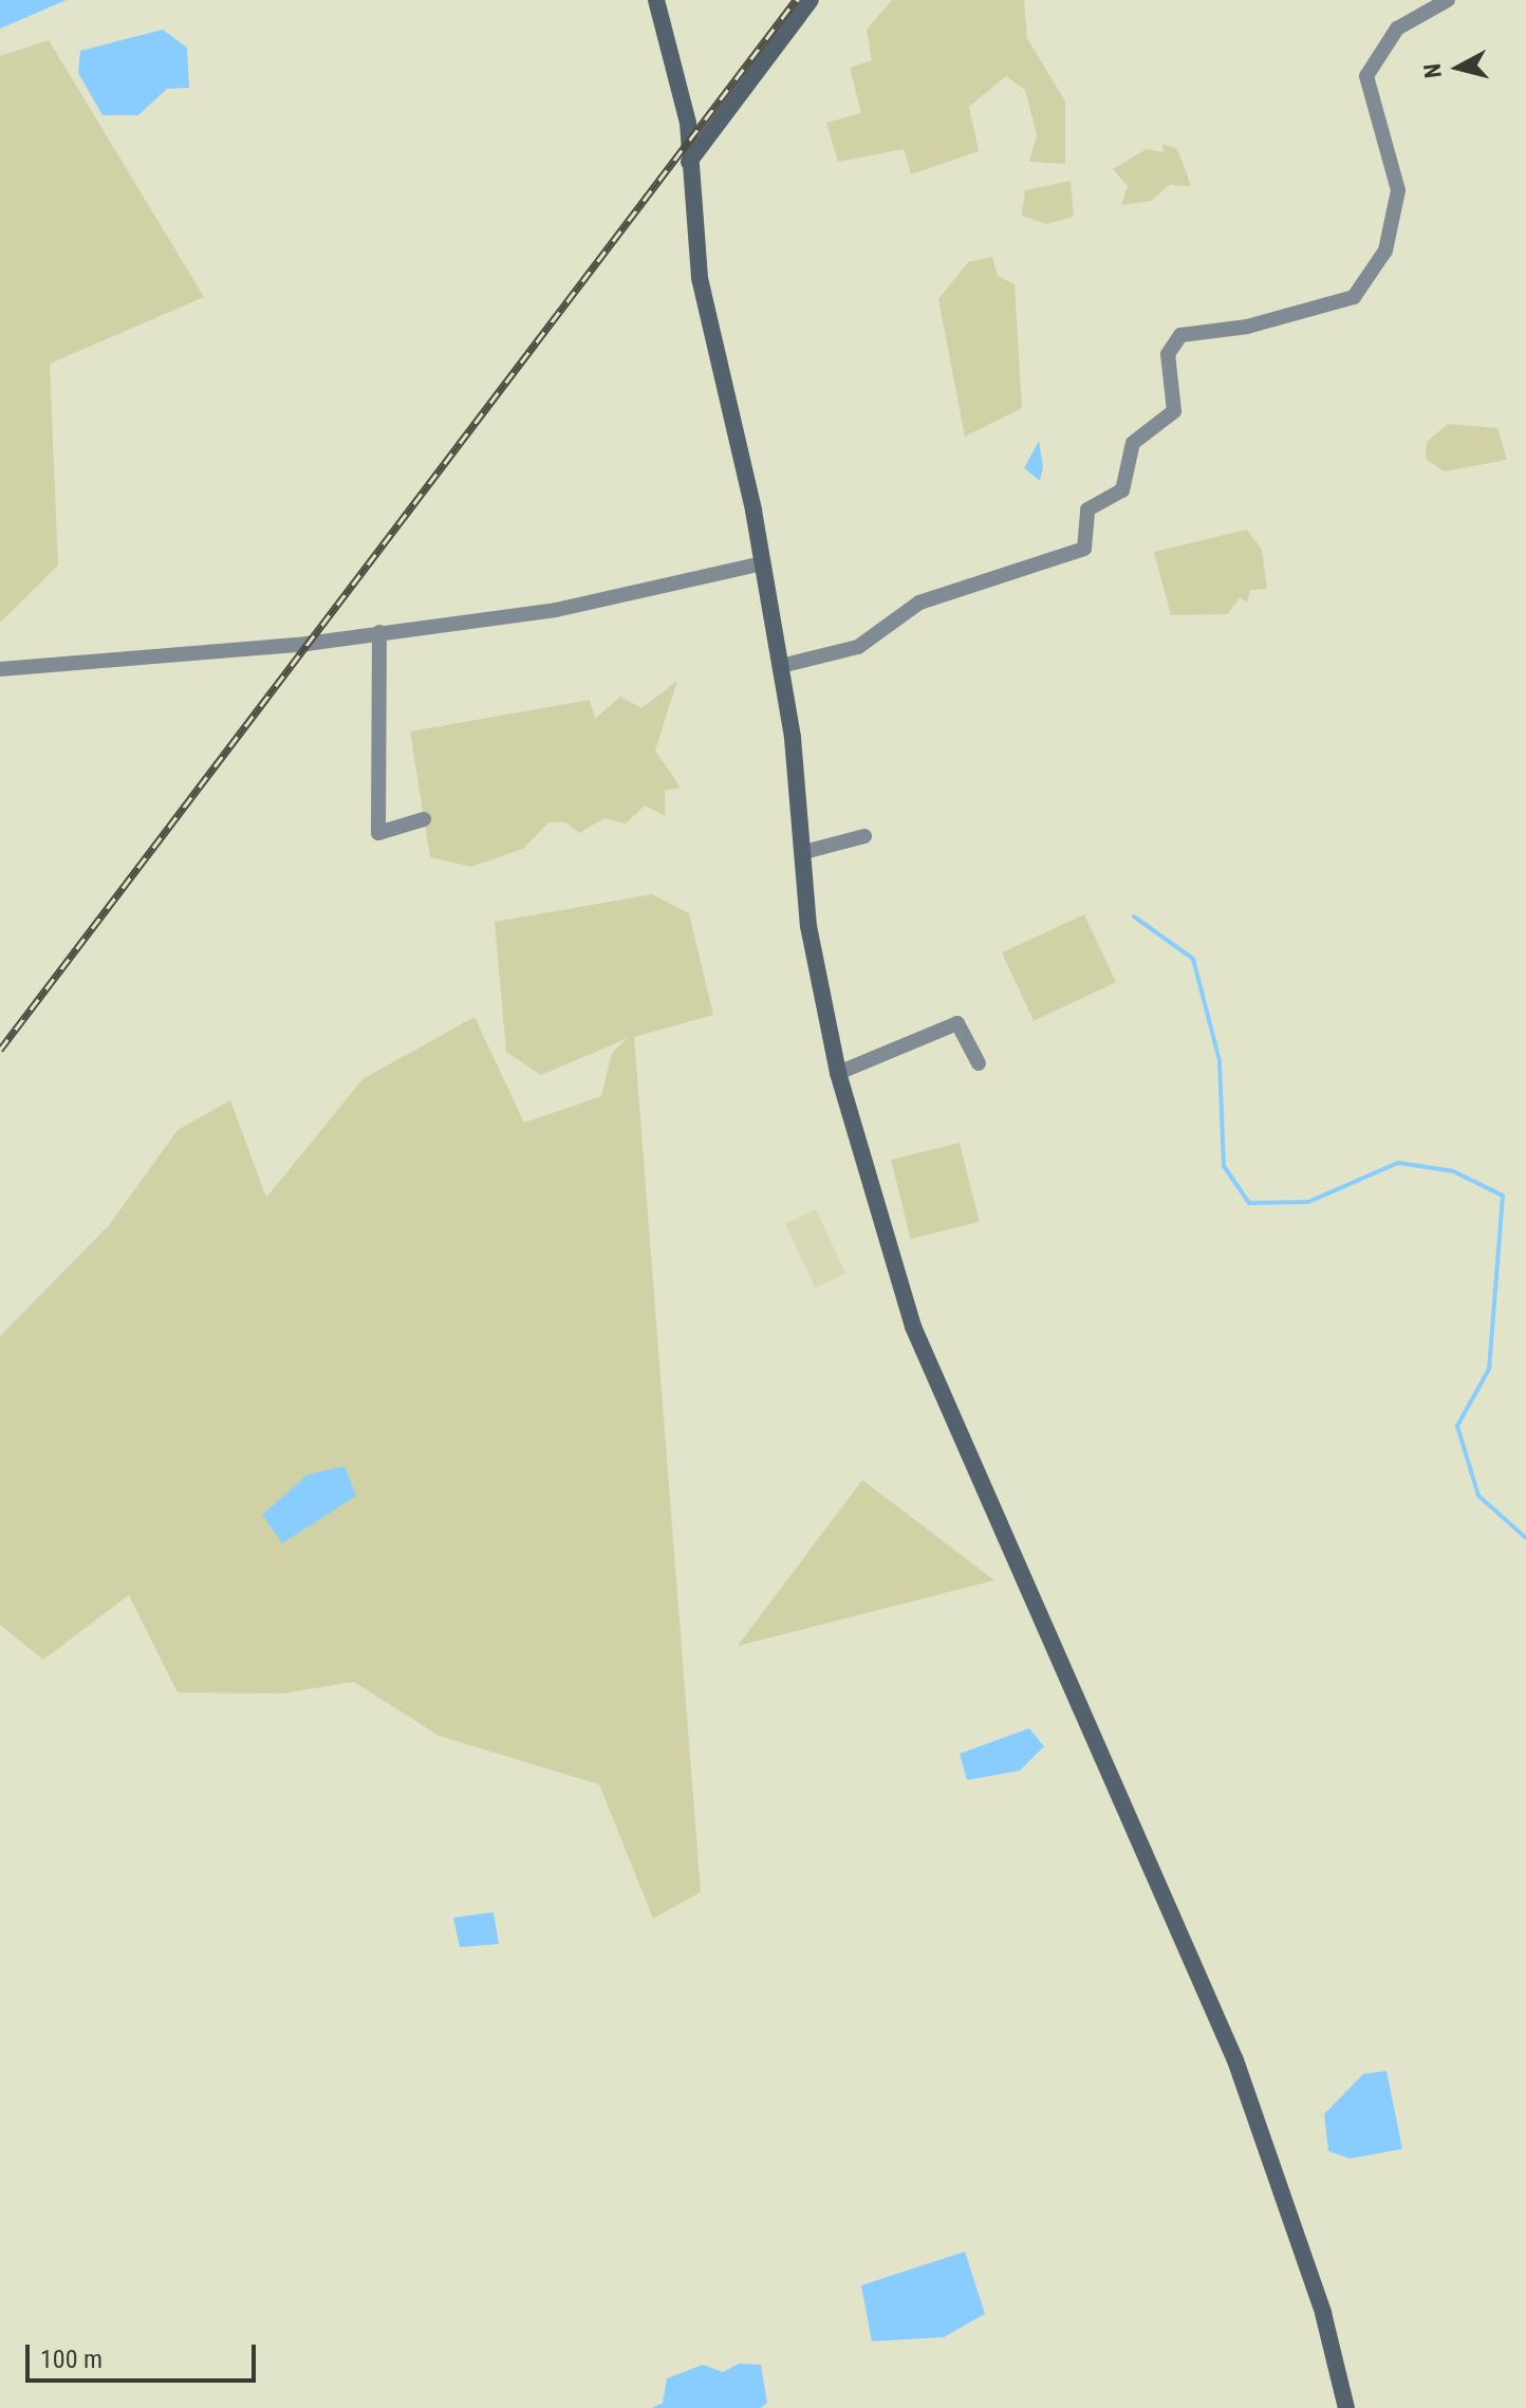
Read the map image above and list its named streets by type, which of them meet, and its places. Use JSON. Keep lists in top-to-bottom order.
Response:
{
  "scale_bar": "100 m",
  "north": "left"
}
